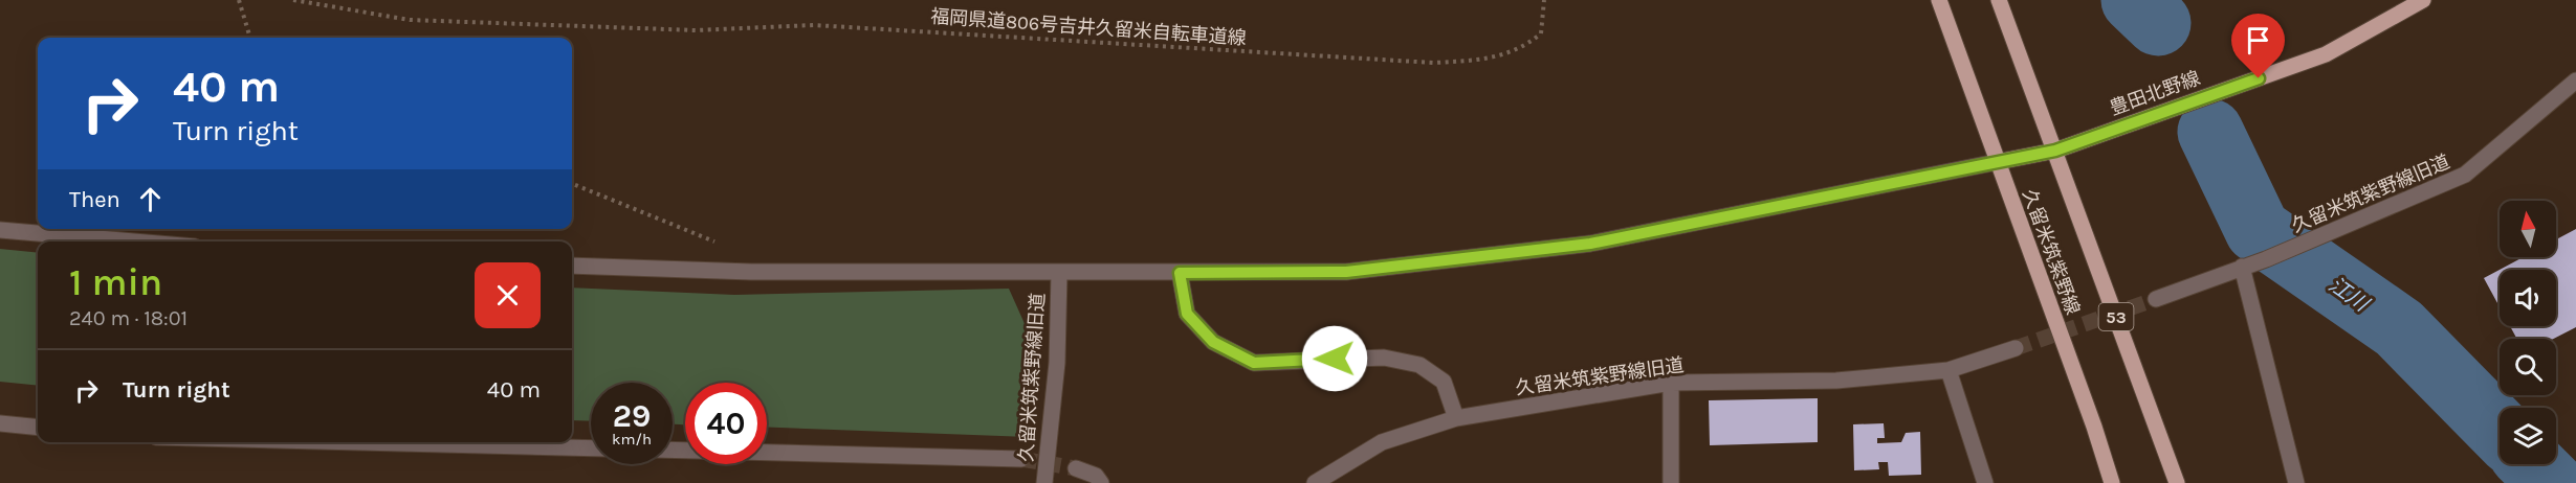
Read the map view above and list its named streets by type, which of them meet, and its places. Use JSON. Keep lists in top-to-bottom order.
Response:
{
  "streets": {
    "main road": ["豊田北野線", "久留米筑紫野線", "53"],
    "street": ["久留米筑紫野線旧道"],
    "path": ["福岡県道806号吉井久留米自転車道線"]
  },
  "crossings": [
    ["豊田北野線", "久留米筑紫野線"]
  ],
  "water": ["江川"],
  "north": "top",
  "page": {
    "turn": ["40 m", "Turn right"],
    "then": "Then",
    "heading": ["1 min", "240 m · 18:01"],
    "list": [
      {
        "name": "Turn right",
        "value": "40 m"
      }
    ],
    "speed": "29 km/h",
    "limit": "40"
  }
}
